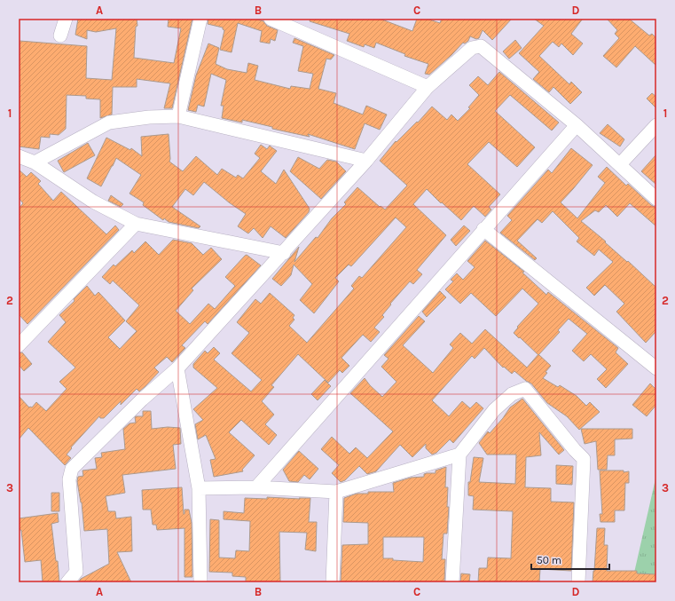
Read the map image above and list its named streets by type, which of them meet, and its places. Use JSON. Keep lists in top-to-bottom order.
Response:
{
  "scale_bar": "50 m",
  "grid": {
    "columns": [
      "A",
      "B",
      "C",
      "D"
    ],
    "rows": ["1", "2", "3"]
  }
}
